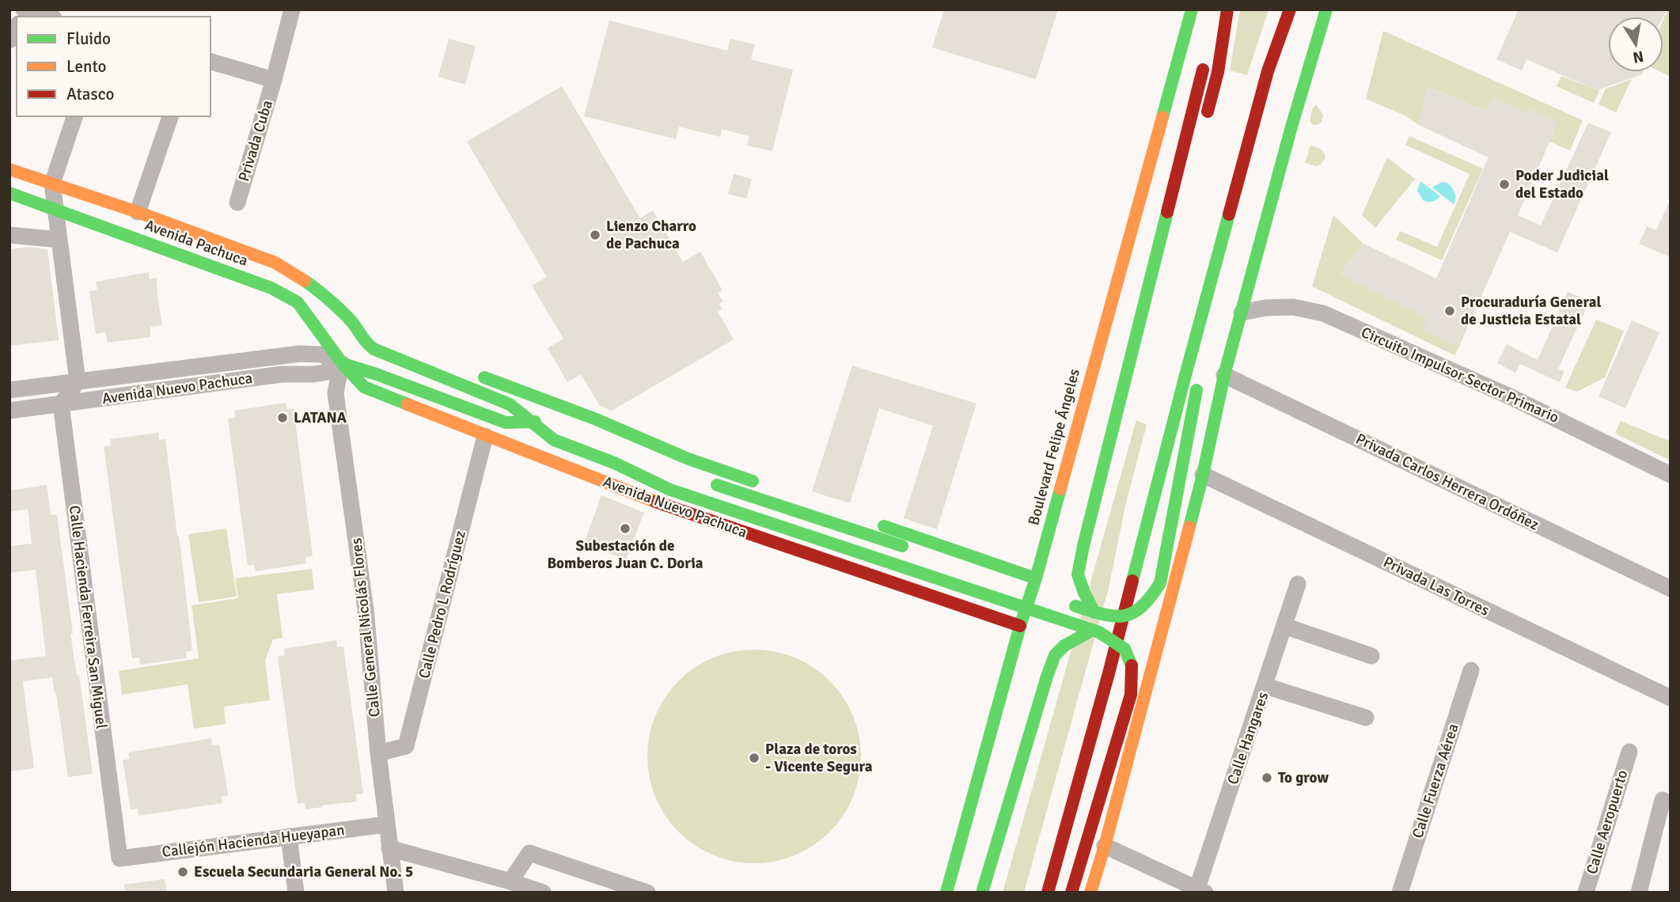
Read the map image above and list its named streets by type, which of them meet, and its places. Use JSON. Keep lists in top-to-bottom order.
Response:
{
  "streets": {
    "main road": ["Avenida Pachuca", "Avenida Nuevo Pachuca", "Boulevard Felipe Ángeles"],
    "street": [
      "Privada Cuba",
      "Circuito Impulsor Sector Primario",
      "Privada Carlos Herrera Ordóñez",
      "Privada Las Torres",
      "Calle Pedro L Rodríguez",
      "Calle Hacienda Ferreira San Miguel",
      "Calle General Nicolás Flores",
      "Calle Hangares",
      "Calle Fuerza Aérea",
      "Calle Aeropuerto",
      "Callejón Hacienda Hueyapan"
    ]
  },
  "crossings": [
    ["Avenida Pachuca", "Avenida Nuevo Pachuca"],
    ["Avenida Pachuca", "Calle General Nicolás Flores"],
    ["Avenida Nuevo Pachuca", "Boulevard Felipe Ángeles"],
    ["Avenida Nuevo Pachuca", "Calle Pedro L Rodríguez"],
    ["Avenida Nuevo Pachuca", "Calle Hacienda Ferreira San Miguel"],
    ["Avenida Nuevo Pachuca", "Calle General Nicolás Flores"],
    ["Calle Pedro L Rodríguez", "Calle General Nicolás Flores"],
    ["Calle Hacienda Ferreira San Miguel", "Callejón Hacienda Hueyapan"],
    ["Calle General Nicolás Flores", "Callejón Hacienda Hueyapan"]
  ],
  "places": [
    "Poder Judicial del Estado",
    "Lienzo Charro de Pachuca",
    "Procuraduría General de Justicia Estatal",
    "LATANA",
    "Subestación de Bomberos Juan C. Doria",
    "Plaza de toros - Vicente Segura",
    "To grow",
    "Escuela Secundaria General No. 5"
  ],
  "legend": ["Fluido", "Lento", "Atasco"],
  "north": "bottom"
}
